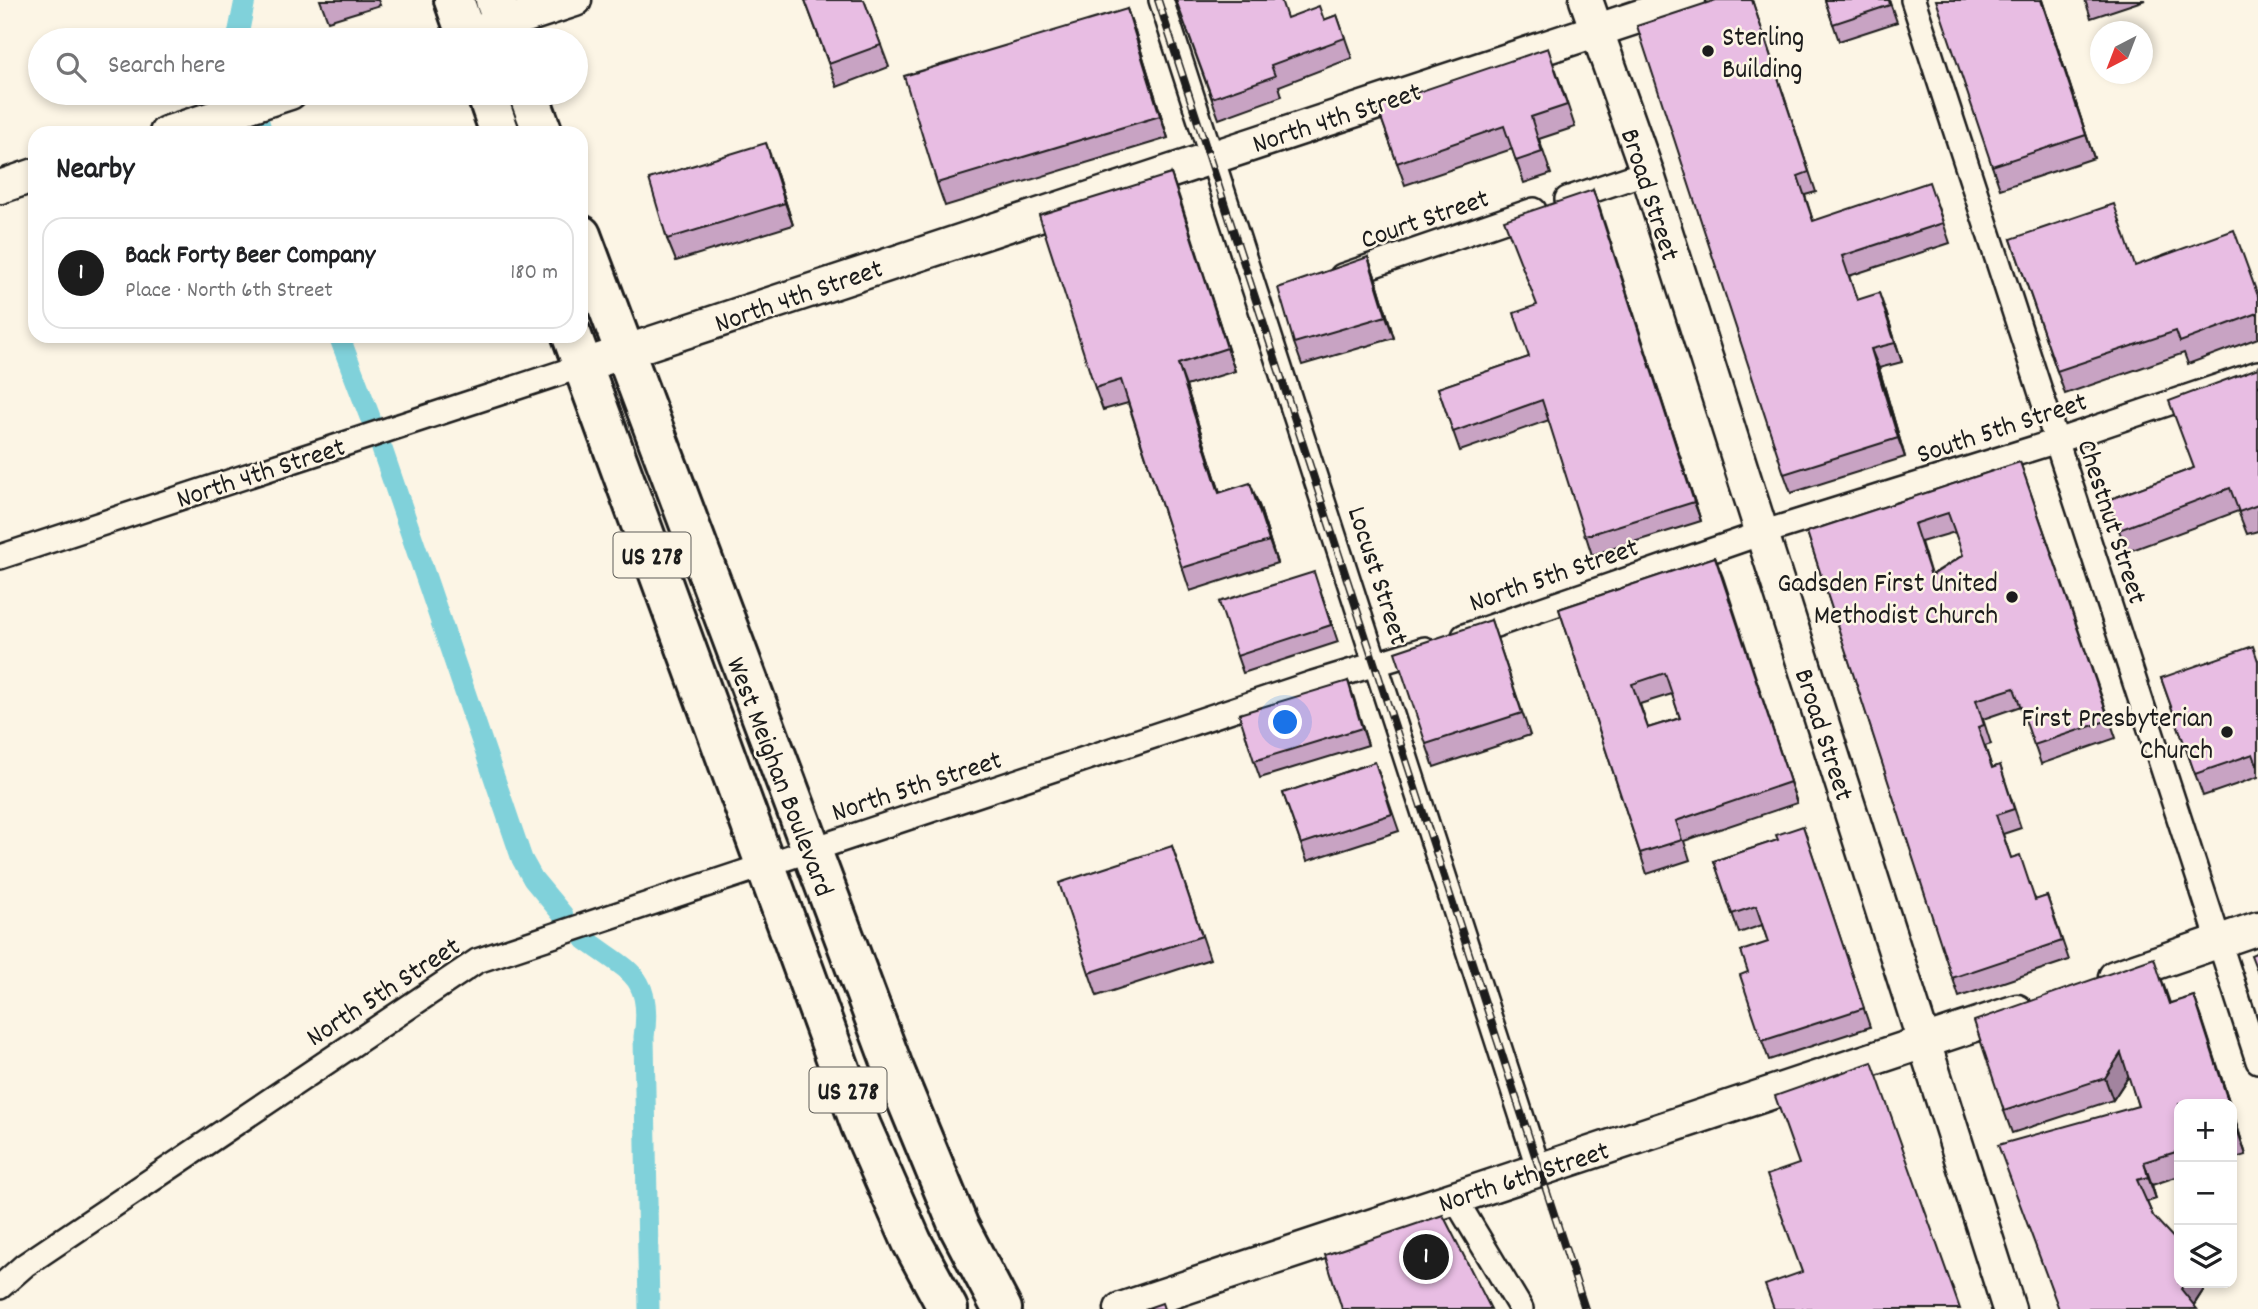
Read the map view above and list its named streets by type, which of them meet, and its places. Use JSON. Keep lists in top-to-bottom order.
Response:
{
  "streets": {
    "highway": ["US 278", "West Meighan Boulevard"],
    "street": [
      "North 4th Street",
      "Broad Street",
      "Court Street",
      "South 5th Street",
      "Chestnut Street",
      "North 5th Street",
      "Locust Street",
      "North 6th Street"
    ]
  },
  "crossings": [
    ["North 4th Street", "Broad Street"],
    ["North 4th Street", "Locust Street"],
    ["North 4th Street", "West Meighan Boulevard"],
    ["Broad Street", "Court Street"],
    ["Broad Street", "South 5th Street"],
    ["Broad Street", "North 5th Street"],
    ["Broad Street", "North 6th Street"],
    ["South 5th Street", "Chestnut Street"],
    ["South 5th Street", "North 5th Street"],
    ["North 5th Street", "Locust Street"],
    ["North 5th Street", "West Meighan Boulevard"],
    ["Locust Street", "North 6th Street"]
  ],
  "places": ["Sterling Building", "Gadsden First United Methodist Church", "First Presbyterian Church"],
  "north": "bottom left",
  "page": {
    "search": "Search here",
    "heading": "Nearby",
    "list": [
      {
        "mark": "1",
        "name": "Back Forty Beer Company",
        "note": "Place · North 6th Street",
        "value": "180 m"
      }
    ],
    "map_buttons": ["+", "−"],
    "pins": "1"
  }
}
